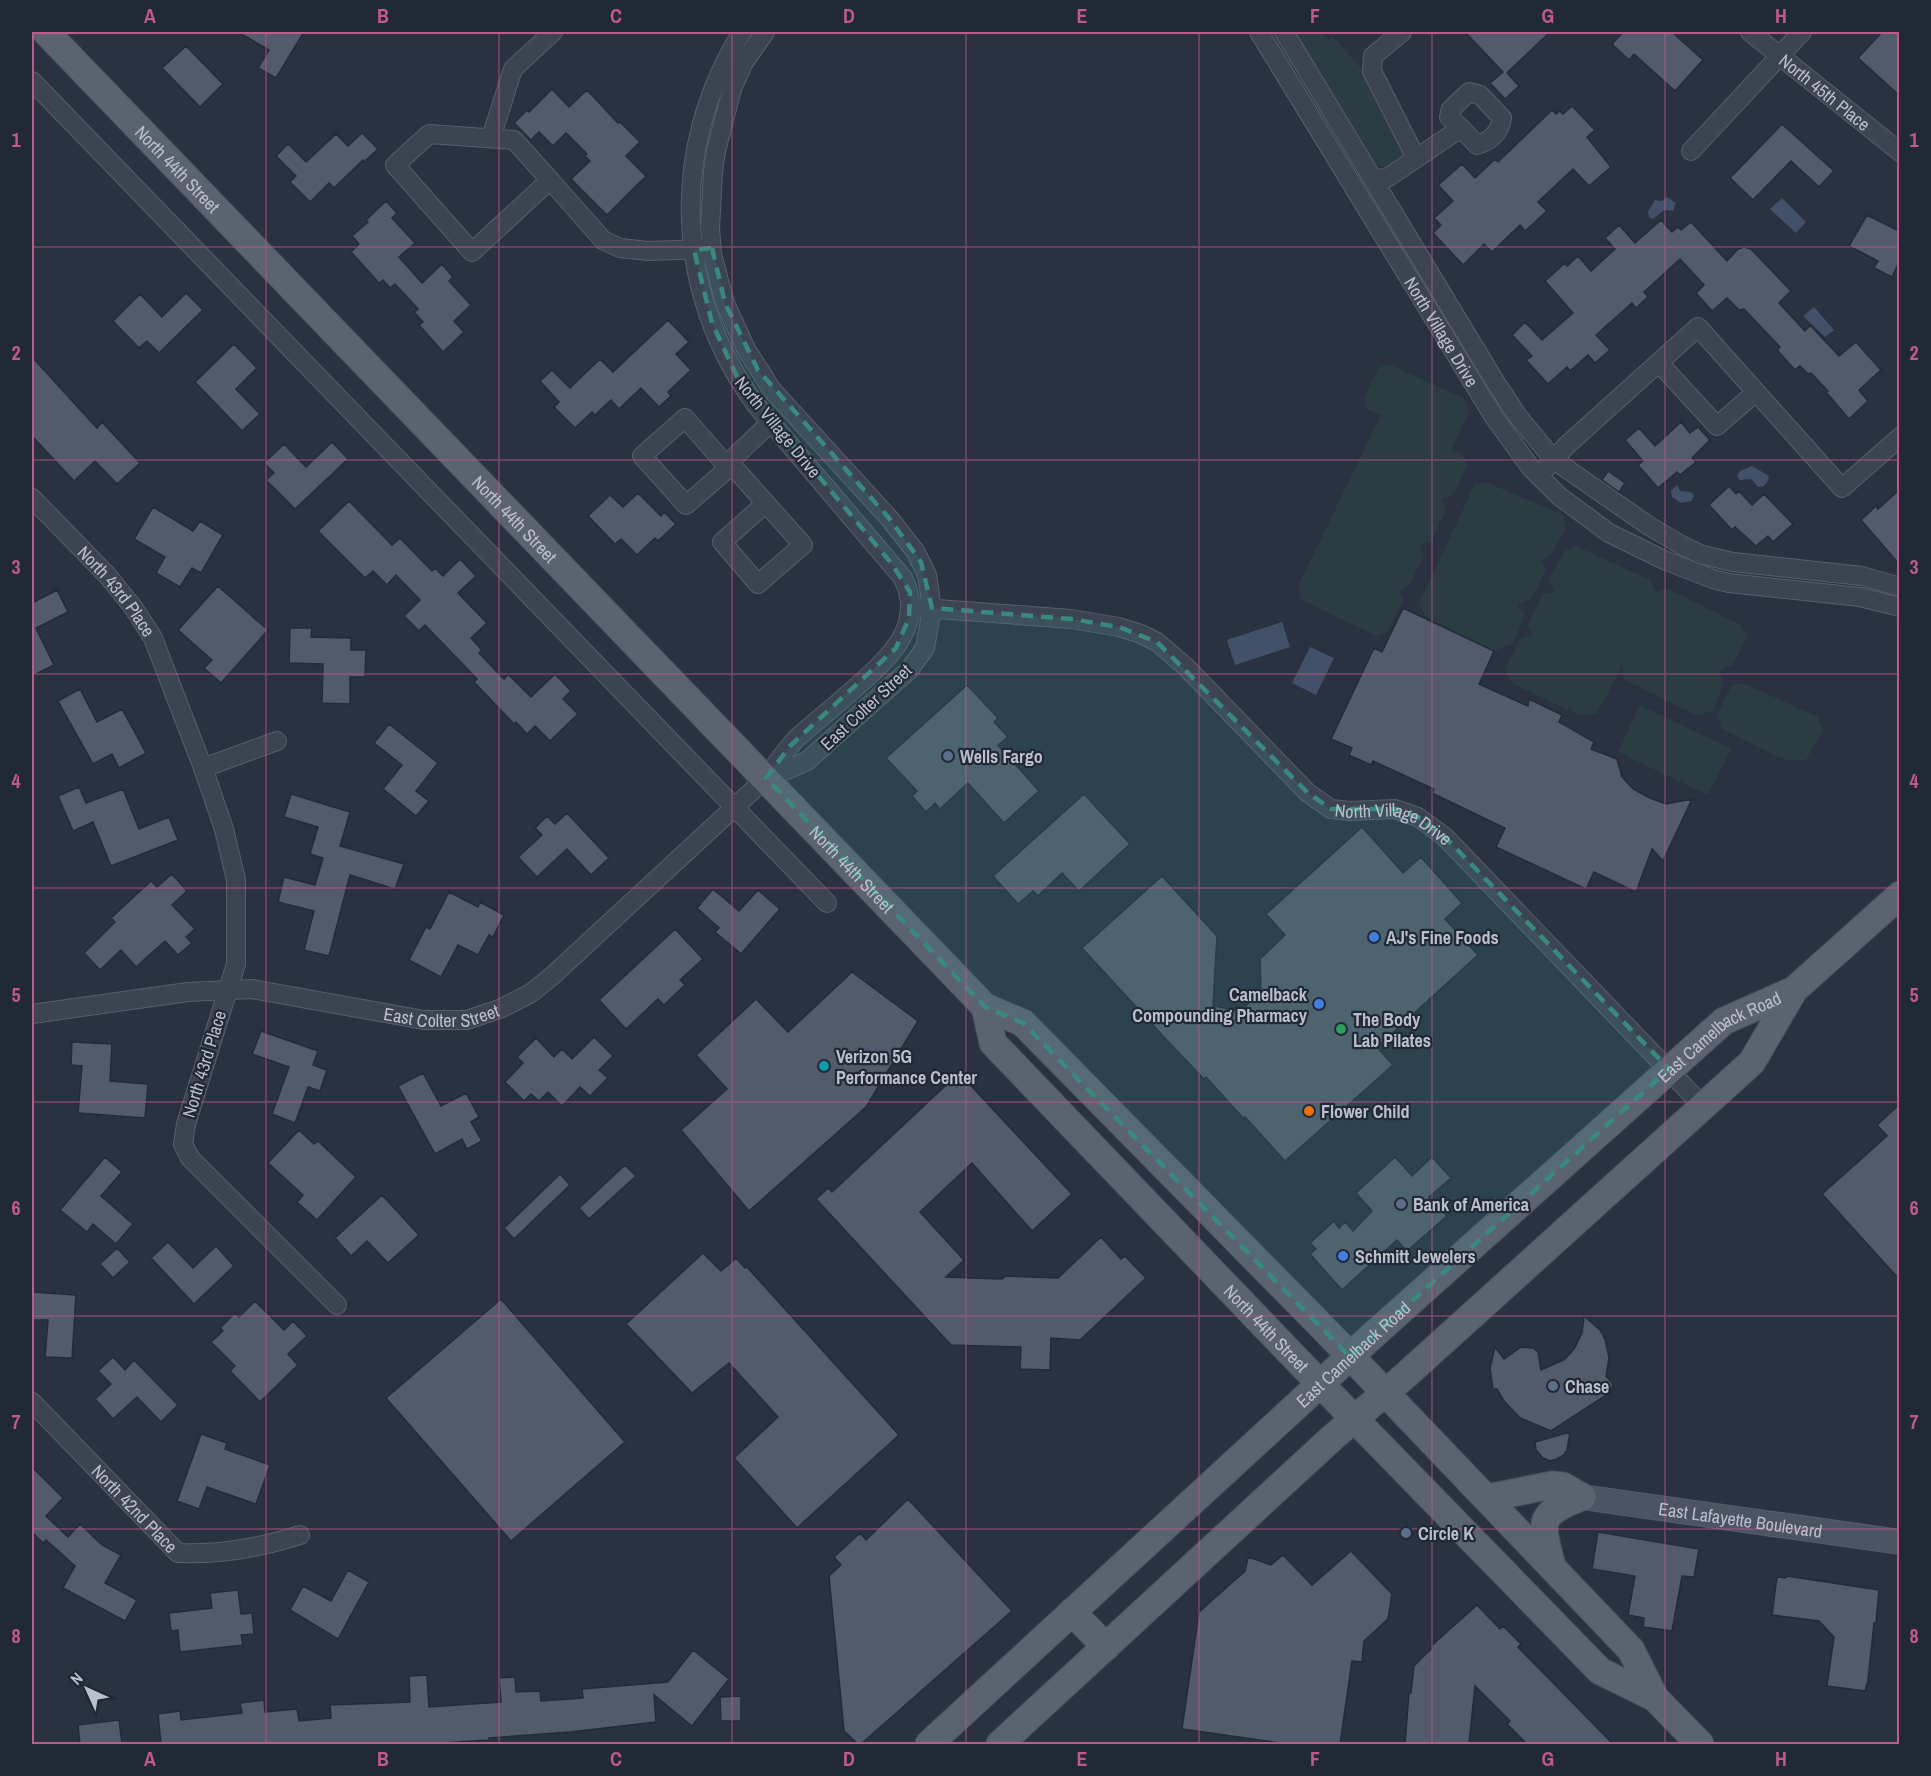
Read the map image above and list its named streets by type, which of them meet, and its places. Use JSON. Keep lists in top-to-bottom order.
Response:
{
  "streets": {
    "main road": ["North 44th Street", "East Camelback Road"],
    "street": [
      "North 45th Place",
      "North Village Drive",
      "North 43rd Place",
      "East Colter Street",
      "North 42nd Place",
      "East Lafayette Boulevard"
    ]
  },
  "crossings": [
    ["North 44th Street", "East Colter Street"],
    ["North 44th Street", "East Camelback Road"],
    ["North Village Drive", "East Colter Street"],
    ["North Village Drive", "East Camelback Road"],
    ["North 43rd Place", "East Colter Street"]
  ],
  "places": [
    "Wells Fargo",
    "AJ's Fine Foods",
    "Camelback Compounding Pharmacy",
    "The Body Lab Pilates",
    "Verizon 5G Performance Center",
    "Flower Child",
    "Bank of America",
    "Schmitt Jewelers",
    "Chase",
    "Circle K"
  ],
  "north": "top left",
  "grid": {
    "columns": [
      "A",
      "B",
      "C",
      "D",
      "E",
      "F",
      "G",
      "H"
    ],
    "rows": [
      "1",
      "2",
      "3",
      "4",
      "5",
      "6",
      "7",
      "8"
    ]
  }
}
